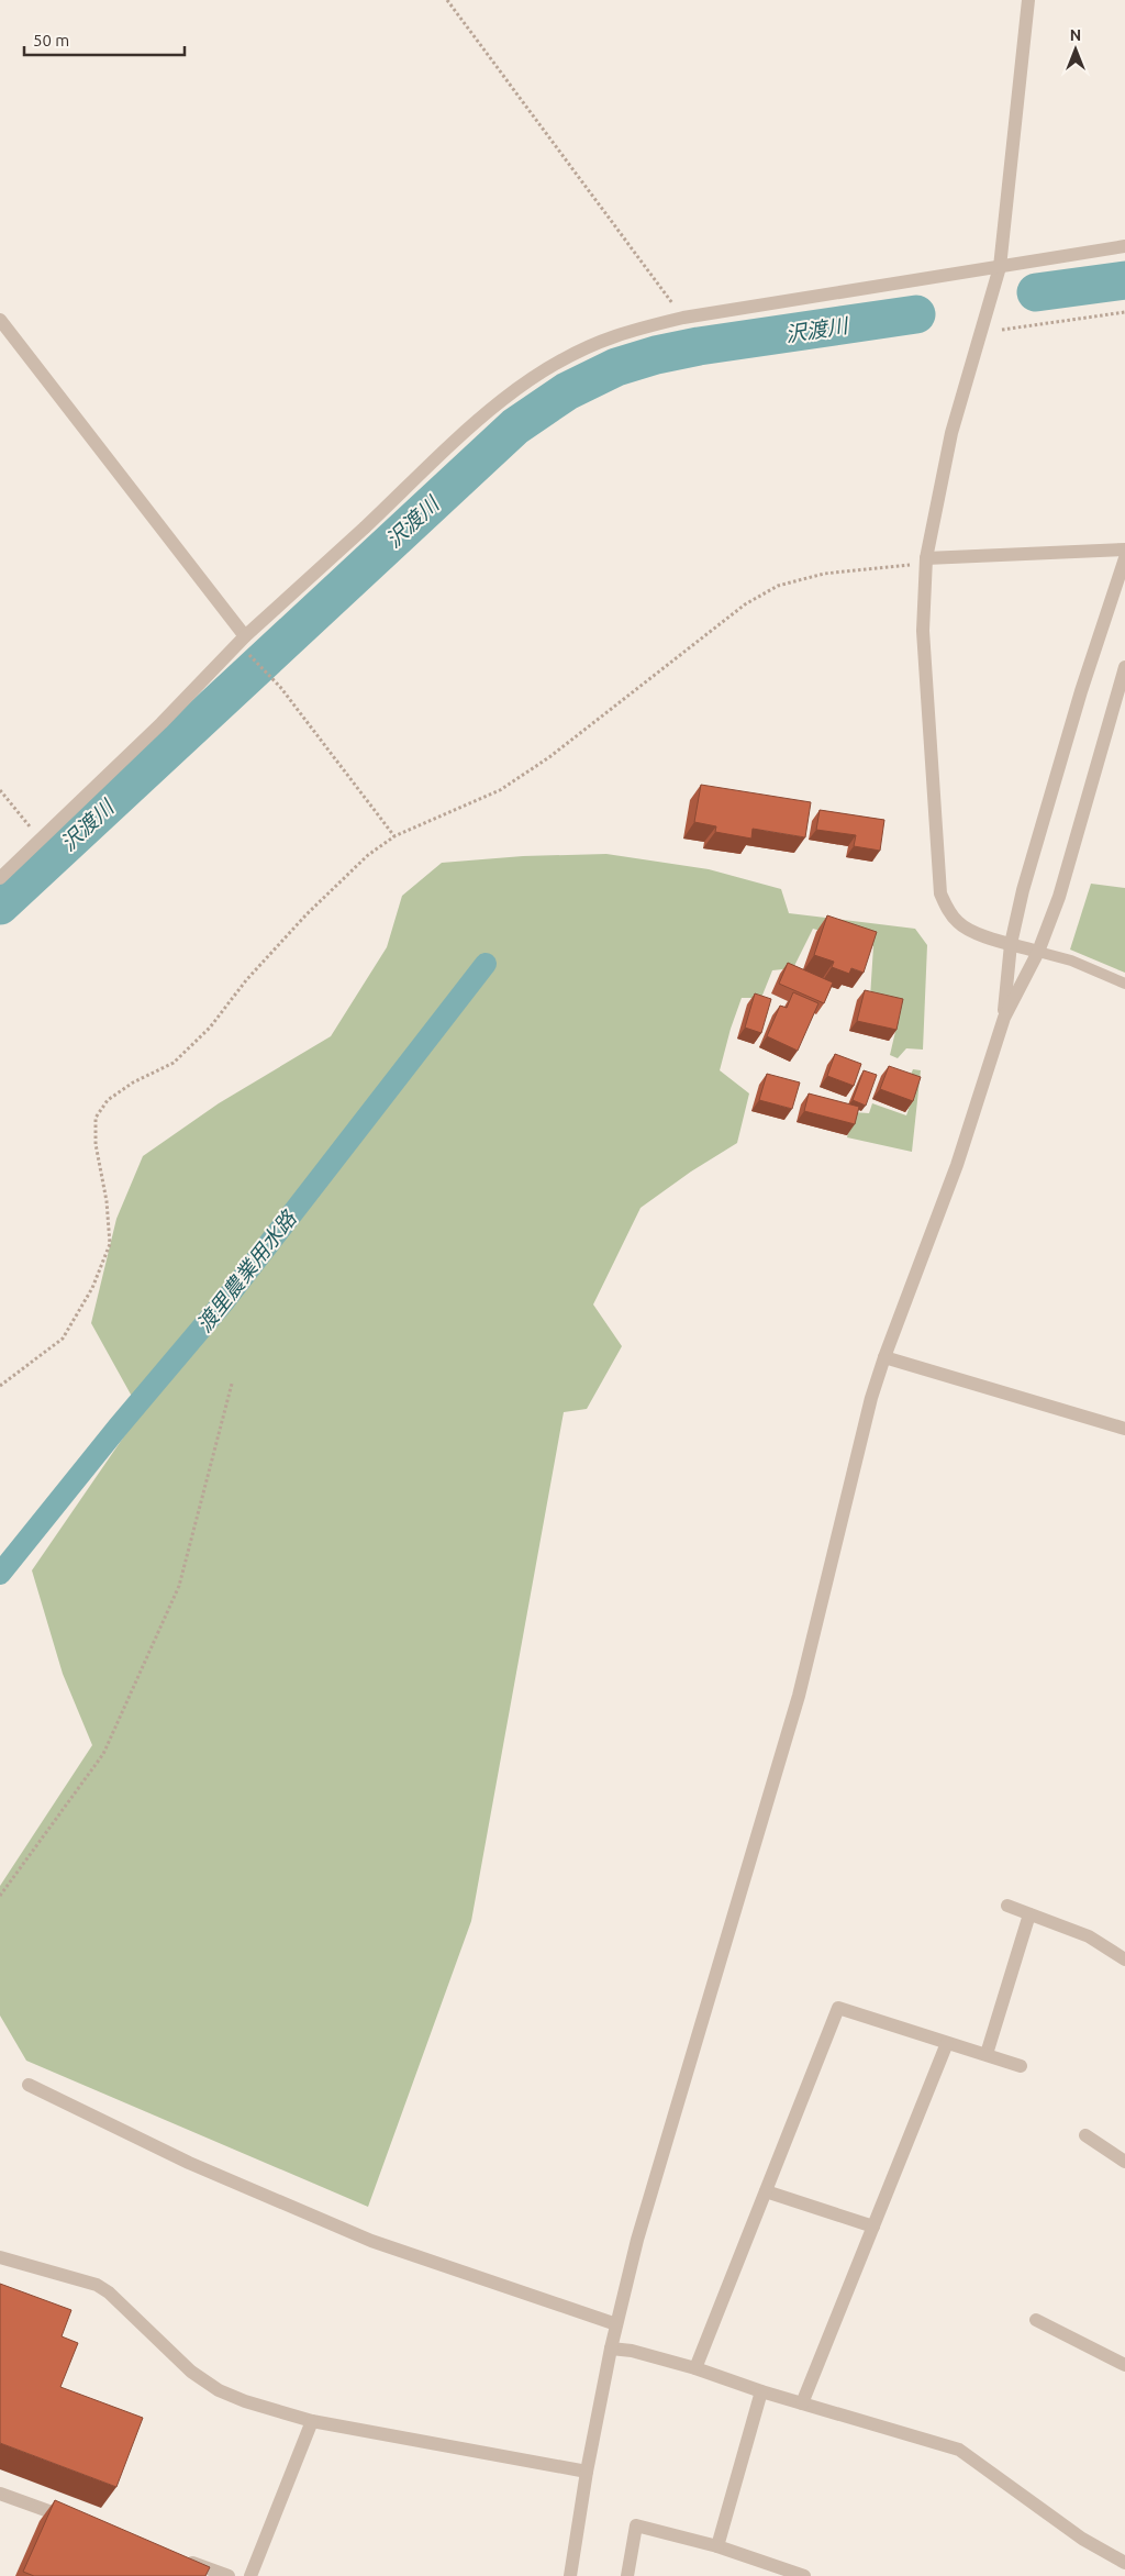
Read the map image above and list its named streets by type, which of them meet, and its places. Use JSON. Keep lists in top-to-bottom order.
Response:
{
  "water": ["沢渡川", "渡里農業用水路"],
  "scale_bar": "50 m",
  "north": "top"
}
